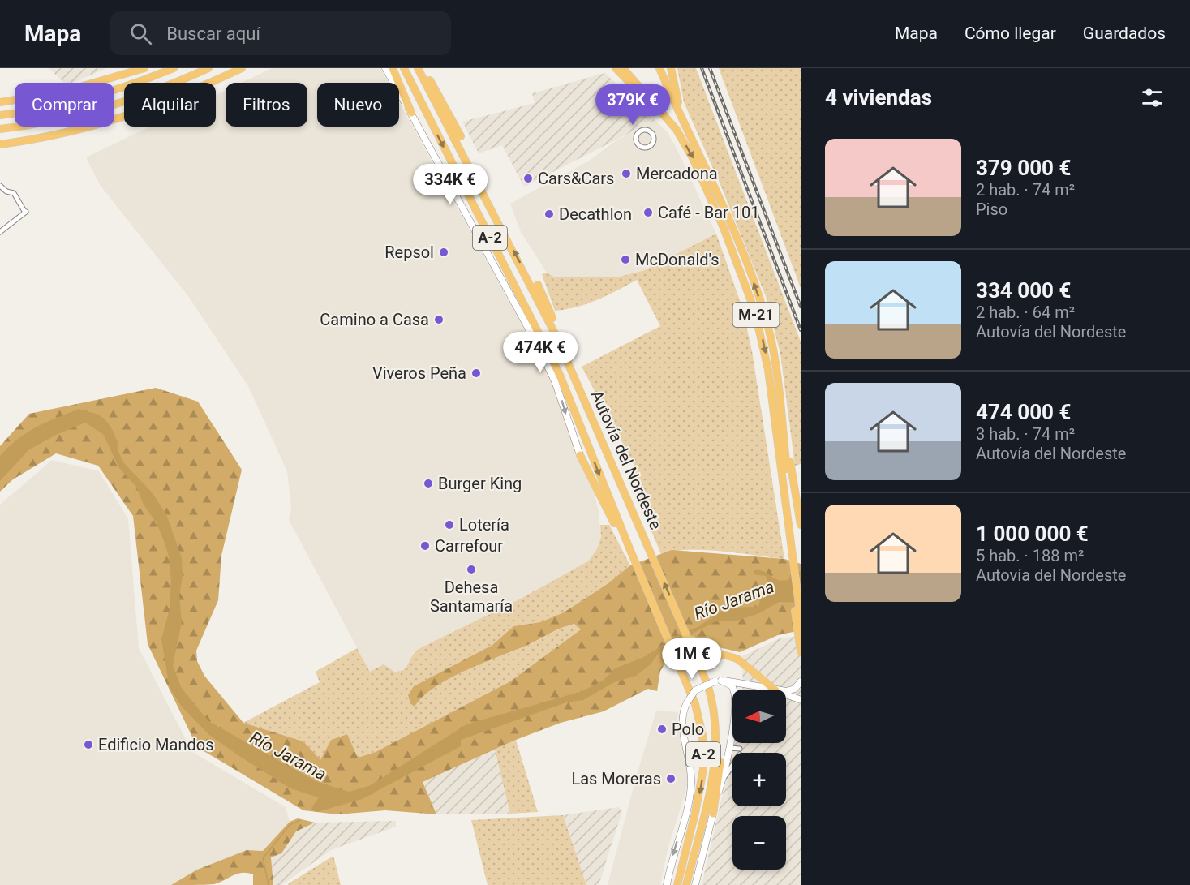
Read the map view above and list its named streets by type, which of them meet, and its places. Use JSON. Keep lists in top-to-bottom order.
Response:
{
  "streets": {
    "highway": ["A-2", "M-21", "Autovía del Nordeste"]
  },
  "crossings": [
    ["A-2", "Autovía del Nordeste"]
  ],
  "water": ["Río Jarama"],
  "places": [
    "Mercadona",
    "Cars&Cars",
    "Café - Bar 101",
    "Decathlon",
    "Repsol",
    "McDonald's",
    "Camino a Casa",
    "Viveros Peña",
    "Burger King",
    "Lotería",
    "Carrefour",
    "Dehesa Santamaría",
    "Polo",
    "Edificio Mandos",
    "Las Moreras"
  ],
  "north": "left",
  "page": {
    "header": "Mapa",
    "search": "Buscar aquí",
    "nav": ["Mapa", "Cómo llegar", "Guardados"],
    "heading": "4 viviendas",
    "chip": [
      "Comprar",
      "Alquilar",
      "Filtros",
      "Nuevo"
    ],
    "price": [
      "379K €",
      "334K €",
      "474K €",
      "1M €"
    ],
    "list": [
      {
        "name": "379 000 €",
        "note": "2 hab. · 74 m² · Piso"
      },
      {
        "name": "334 000 €",
        "note": "2 hab. · 64 m² · Autovía del Nordeste"
      },
      {
        "name": "474 000 €",
        "note": "3 hab. · 74 m² · Autovía del Nordeste"
      },
      {
        "name": "1 000 000 €",
        "note": "5 hab. · 188 m² · Autovía del Nordeste"
      }
    ],
    "map_buttons": ["+", "−"]
  }
}
